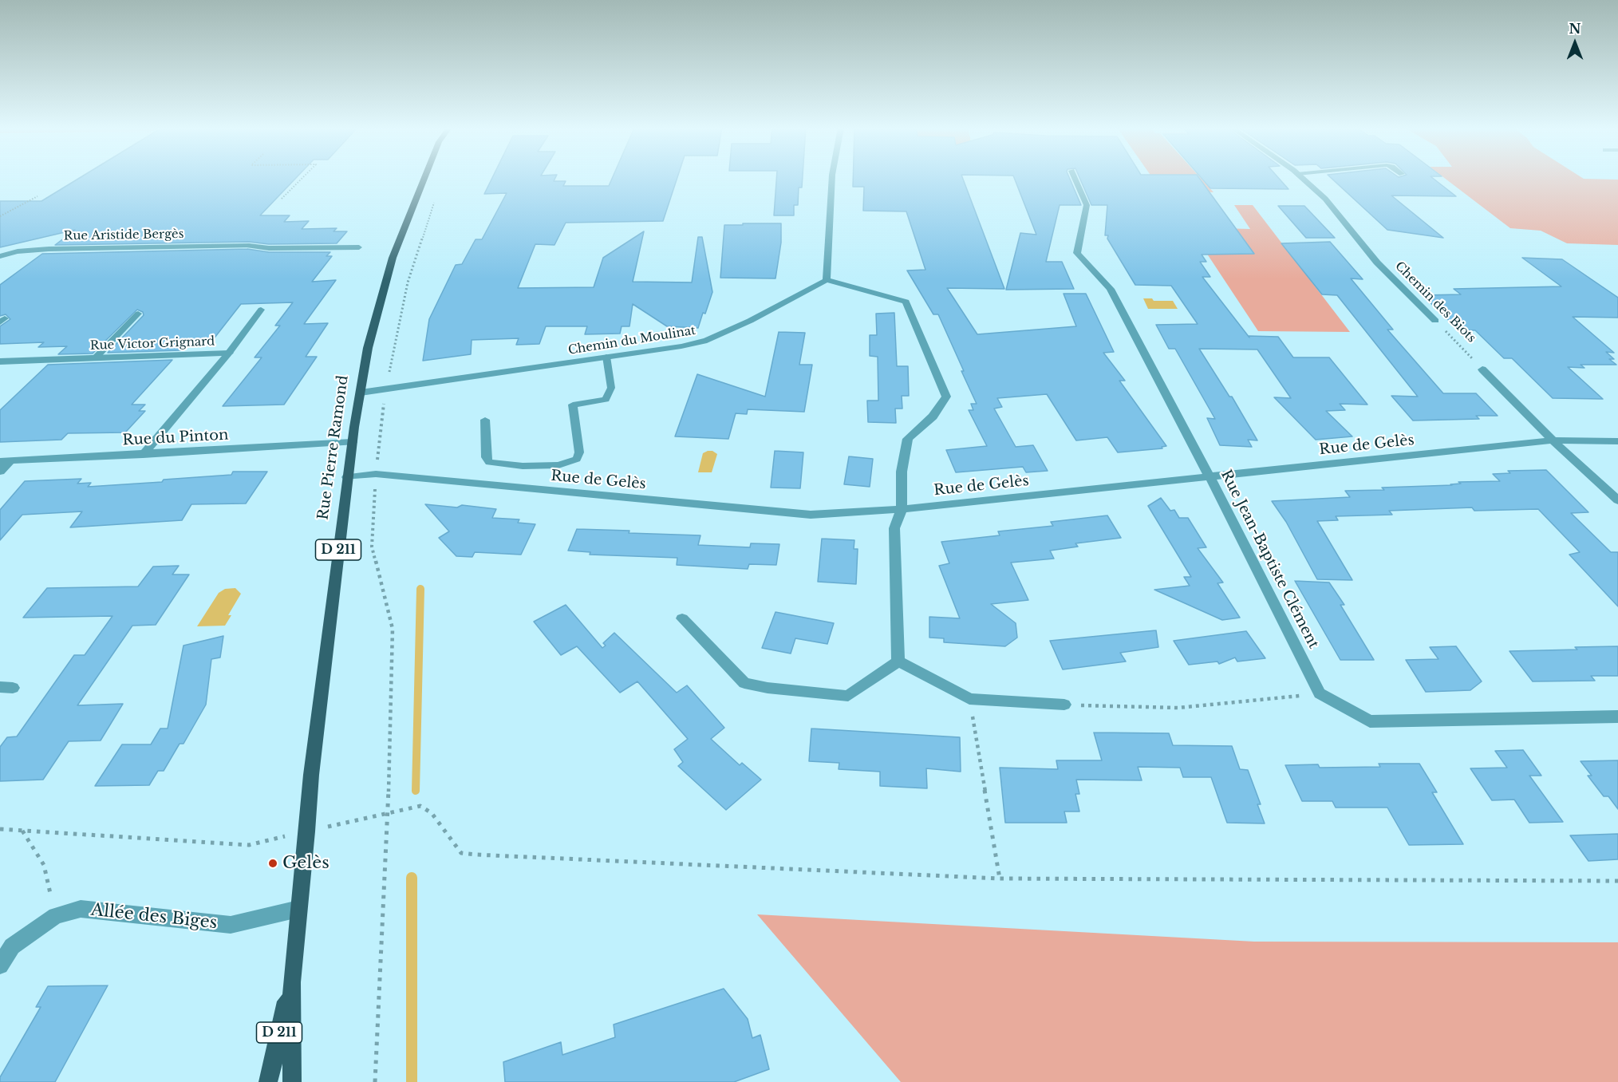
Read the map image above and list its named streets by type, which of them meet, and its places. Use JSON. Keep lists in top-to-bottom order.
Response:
{
  "streets": {
    "main road": ["Rue Pierre Ramond", "D 211"],
    "street": [
      "Rue Aristide Bergès",
      "Chemin des Biots",
      "Chemin du Moulinat",
      "Rue Victor Grignard",
      "Rue du Pinton",
      "Rue de Gelès",
      "Rue Jean-Baptiste Clément",
      "Allée des Biges"
    ]
  },
  "crossings": [
    ["Chemin du Moulinat", "Rue Pierre Ramond"],
    ["Rue Victor Grignard", "Rue du Pinton"],
    ["Rue du Pinton", "Rue Pierre Ramond"],
    ["Rue de Gelès", "Rue Pierre Ramond"],
    ["Rue de Gelès", "Rue Jean-Baptiste Clément"],
    ["Rue Pierre Ramond", "Allée des Biges"]
  ],
  "places": ["Gelès"],
  "north": "top"
}
